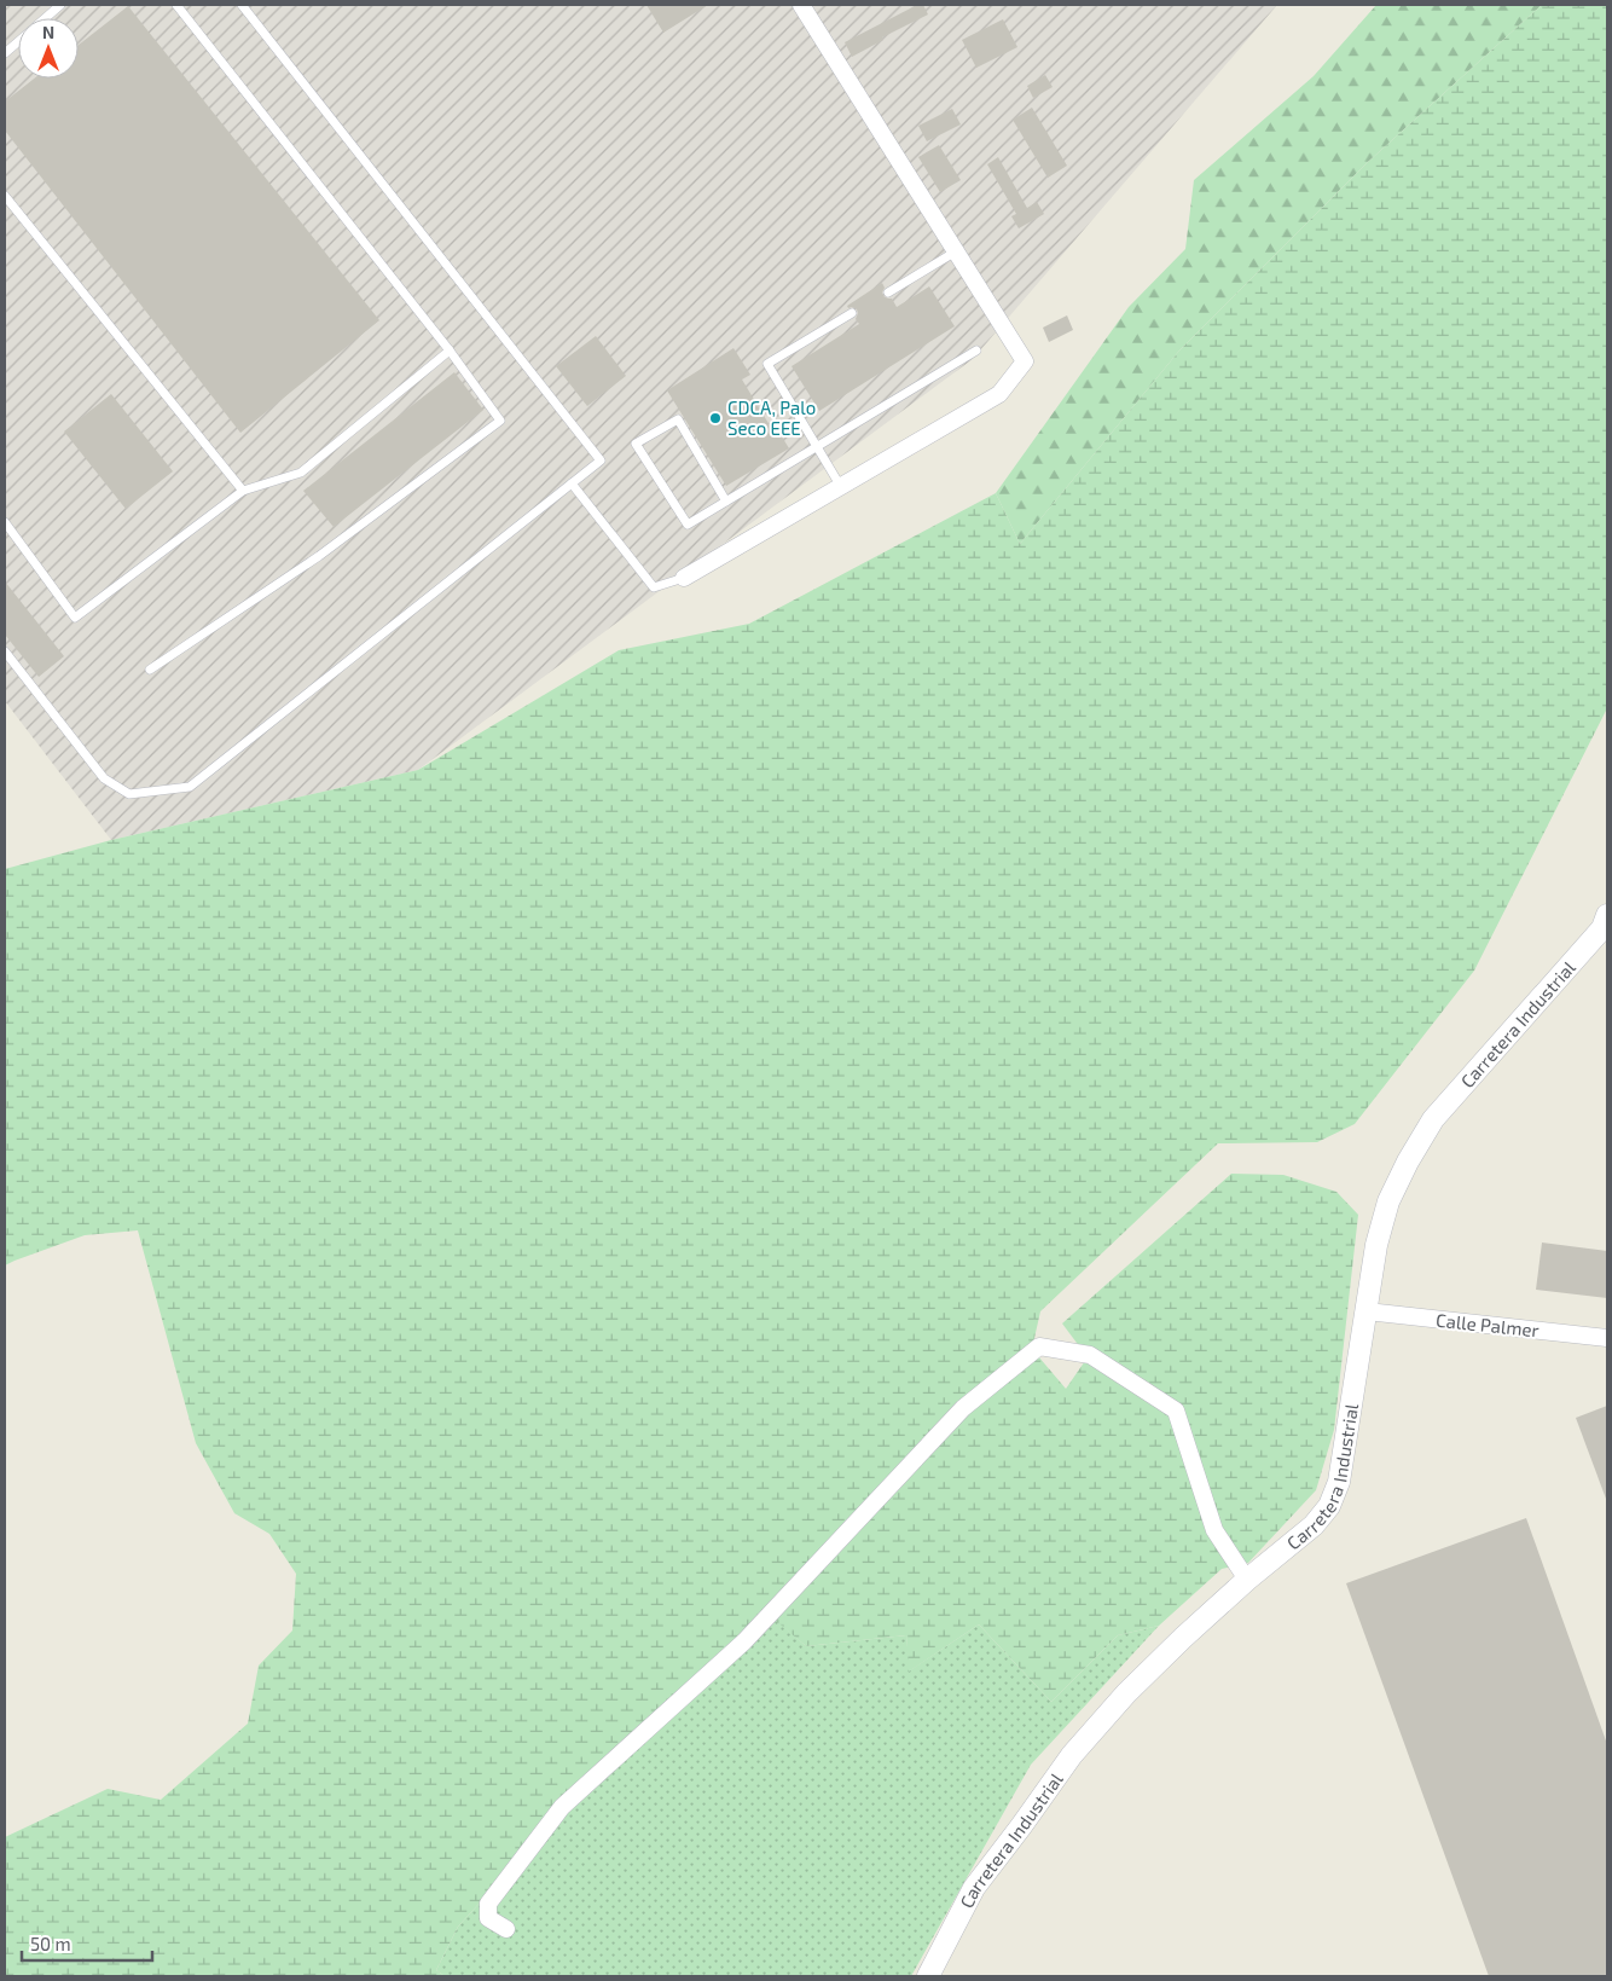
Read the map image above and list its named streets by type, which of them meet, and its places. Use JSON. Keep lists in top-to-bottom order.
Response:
{
  "streets": {
    "street": ["Carretera Industrial", "Calle Palmer"]
  },
  "crossings": [
    ["Carretera Industrial", "Calle Palmer"]
  ],
  "places": ["CDCA, Palo Seco EEE"],
  "scale_bar": "50 m",
  "north": "top"
}
